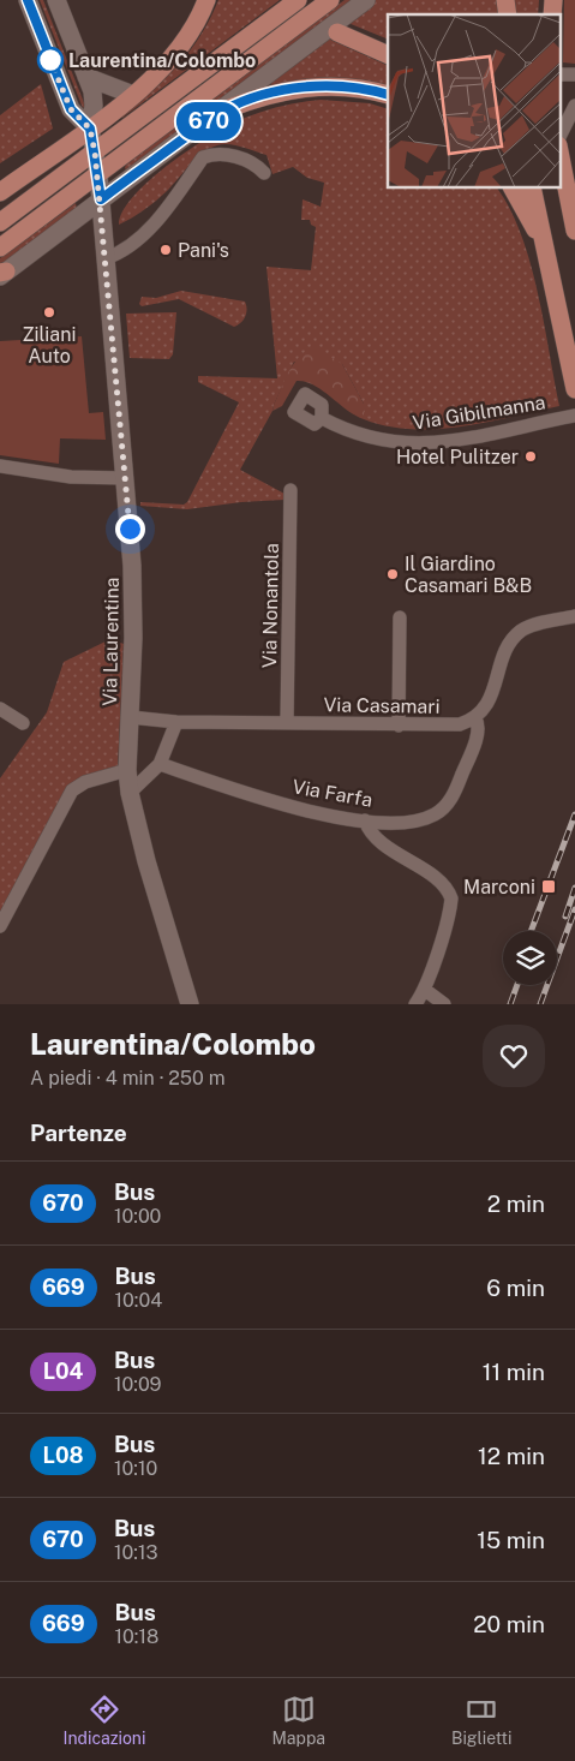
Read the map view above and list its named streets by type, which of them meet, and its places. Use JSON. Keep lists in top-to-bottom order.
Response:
{
  "streets": {
    "main road": ["Via Laurentina"],
    "street": [
      "Via Gibilmanna",
      "Via Nonantola",
      "Via Casamari",
      "Via Farfa"
    ]
  },
  "crossings": [
    ["Via Nonantola", "Via Casamari"],
    ["Via Laurentina", "Via Casamari"],
    ["Via Casamari", "Via Farfa"]
  ],
  "places": {
    "other": [
      "Laurentina/Colombo",
      "Pani's",
      "Ziliani Auto",
      "Hotel Pulitzer",
      "Il Giardino Casamari B&B"
    ],
    "transit": ["Marconi"]
  },
  "lines": ["bus line 670"],
  "page": {
    "on_map": "670",
    "heading": [
      ["Laurentina/Colombo", "A piedi · 4 min · 250 m"],
      "Partenze"
    ],
    "list": [
      {
        "mark": "670",
        "name": "Bus",
        "note": "10:00",
        "value": "2 min"
      },
      {
        "mark": "669",
        "name": "Bus",
        "note": "10:04",
        "value": "6 min"
      },
      {
        "mark": "L04",
        "name": "Bus",
        "note": "10:09",
        "value": "11 min"
      },
      {
        "mark": "L08",
        "name": "Bus",
        "note": "10:10",
        "value": "12 min"
      },
      {
        "mark": "670",
        "name": "Bus",
        "note": "10:13",
        "value": "15 min"
      },
      {
        "mark": "669",
        "name": "Bus",
        "note": "10:18",
        "value": "20 min"
      }
    ],
    "tabs": ["Indicazioni", "Mappa", "Biglietti"]
  }
}
